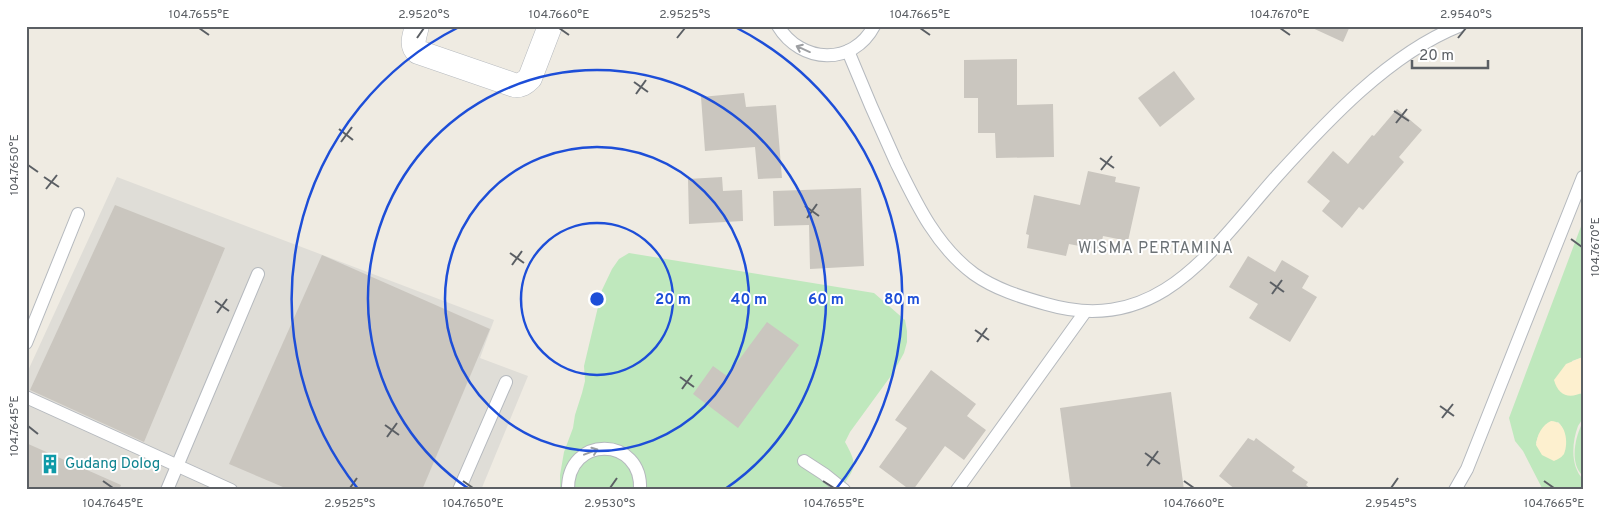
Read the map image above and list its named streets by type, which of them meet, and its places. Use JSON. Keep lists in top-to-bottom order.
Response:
{
  "districts": ["WISMA PERTAMINA"],
  "places": {
    "building": ["Gudang Dolog"]
  },
  "scale_bar": "20 m",
  "coordinates": [
    "104.7655°E",
    "2.9520°S",
    "104.7660°E",
    "2.9525°S",
    "104.7665°E",
    "104.7670°E",
    "2.9540°S",
    "104.7650°E",
    "104.7645°E",
    "2.9530°S",
    "2.9545°S"
  ],
  "rings": [
    "20 m",
    "40 m",
    "60 m",
    "80 m"
  ]
}
